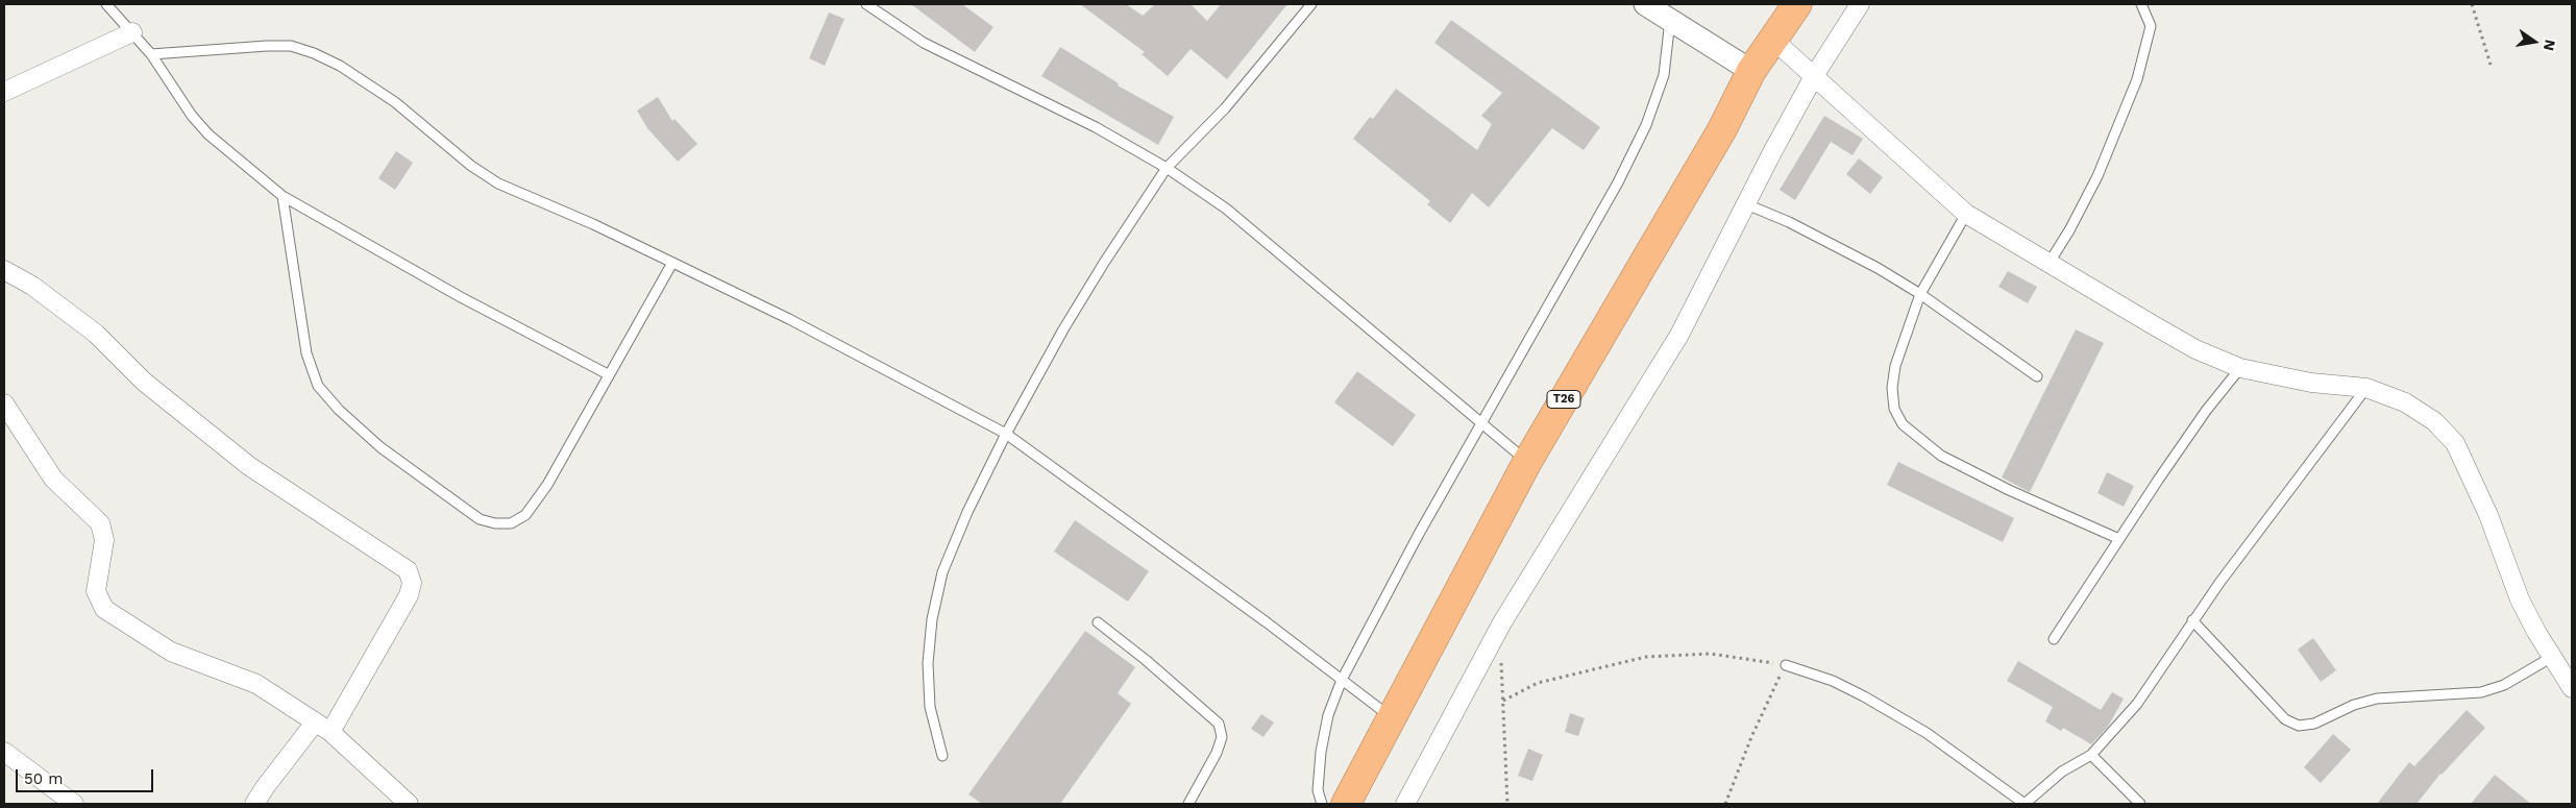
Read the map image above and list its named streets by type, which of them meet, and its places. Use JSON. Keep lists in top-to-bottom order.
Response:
{
  "streets": {
    "highway": ["T26"]
  },
  "scale_bar": "50 m",
  "north": "right"
}
